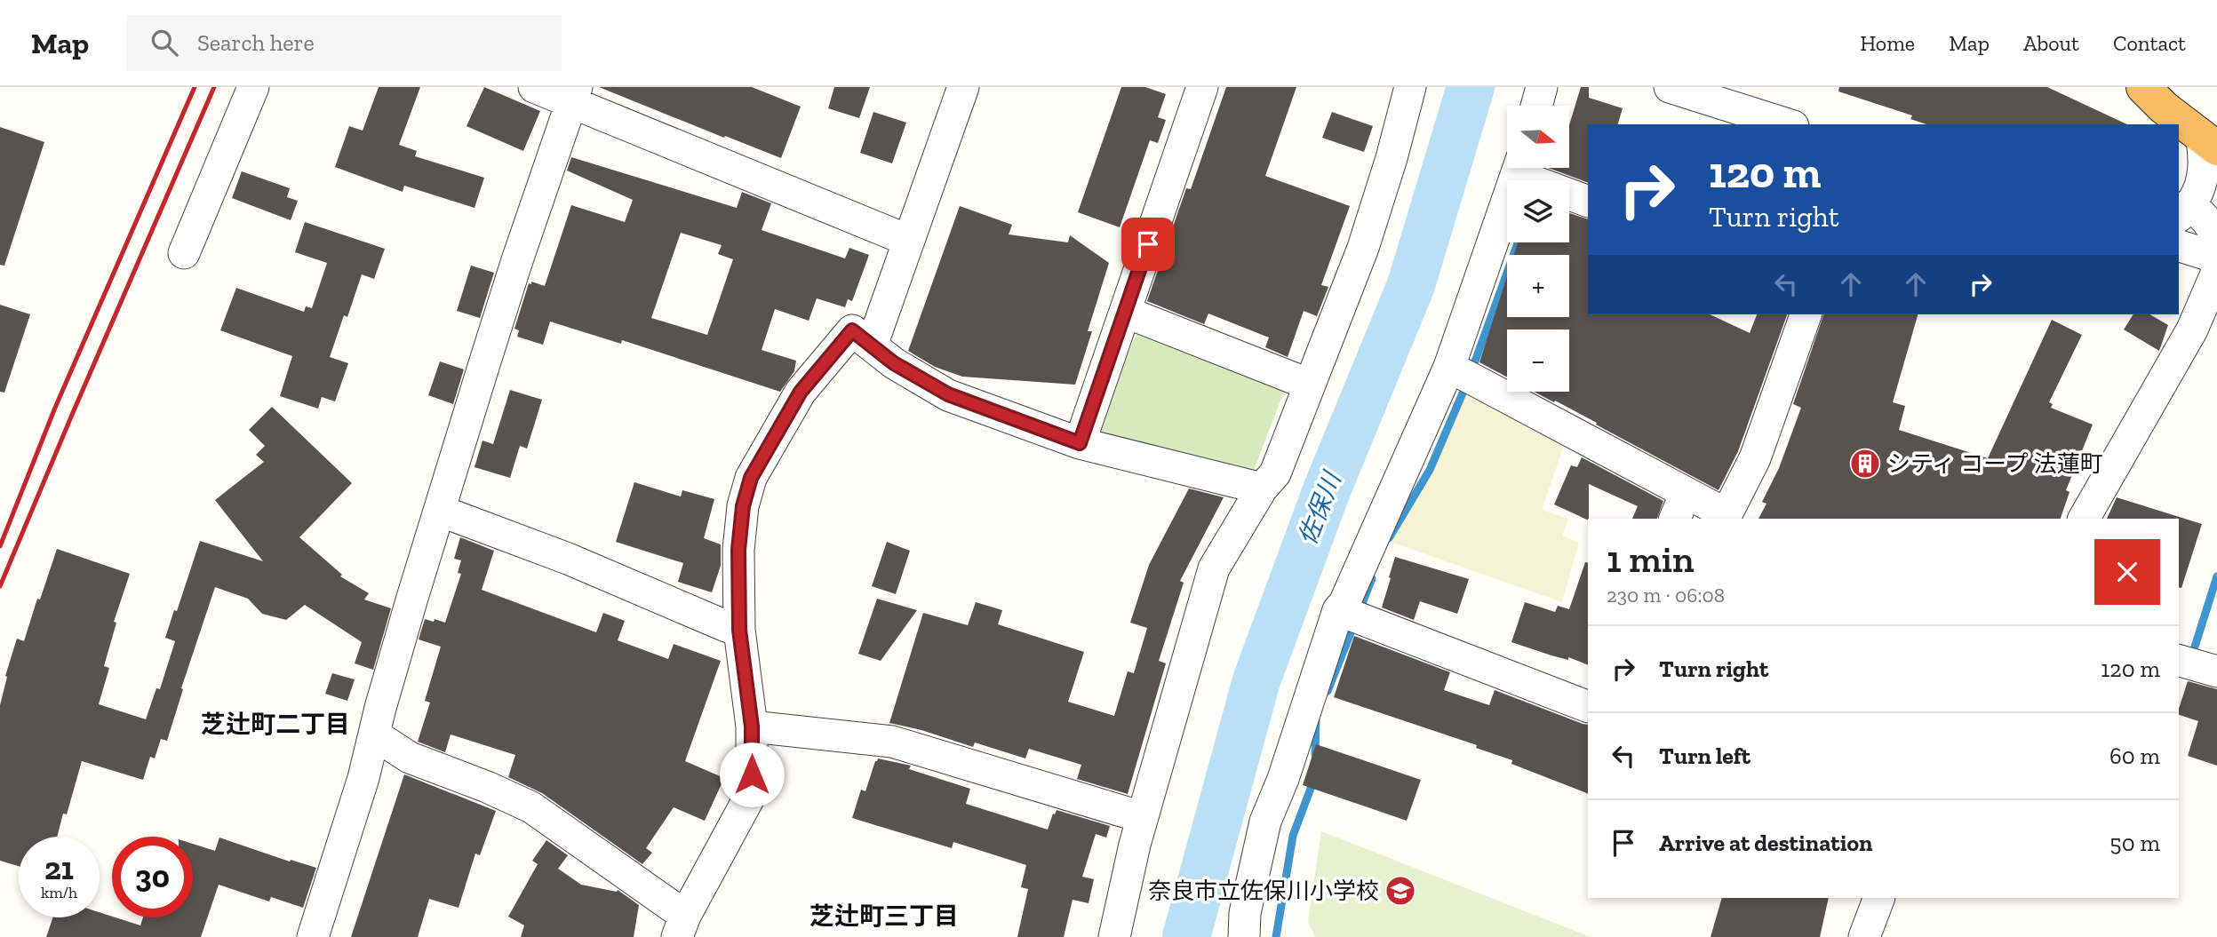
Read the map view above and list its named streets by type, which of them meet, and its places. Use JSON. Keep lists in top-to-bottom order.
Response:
{
  "districts": ["芝辻町二丁目", "芝辻町三丁目"],
  "water": ["佐保川"],
  "places": {
    "building": ["シティ コープ 法蓮町"],
    "school or university": ["奈良市立佐保川小学校"]
  },
  "north": "right",
  "page": {
    "header": "Map",
    "search": "Search here",
    "nav": [
      "Home",
      "Map",
      "About",
      "Contact"
    ],
    "map_buttons": ["+", "−"],
    "turn": ["120 m", "Turn right"],
    "heading": ["1 min", "230 m · 06:08"],
    "list": [
      {
        "name": "Turn right",
        "value": "120 m"
      },
      {
        "name": "Turn left",
        "value": "60 m"
      },
      {
        "name": "Arrive at destination",
        "value": "50 m"
      }
    ],
    "speed": "21 km/h",
    "limit": "30"
  }
}
